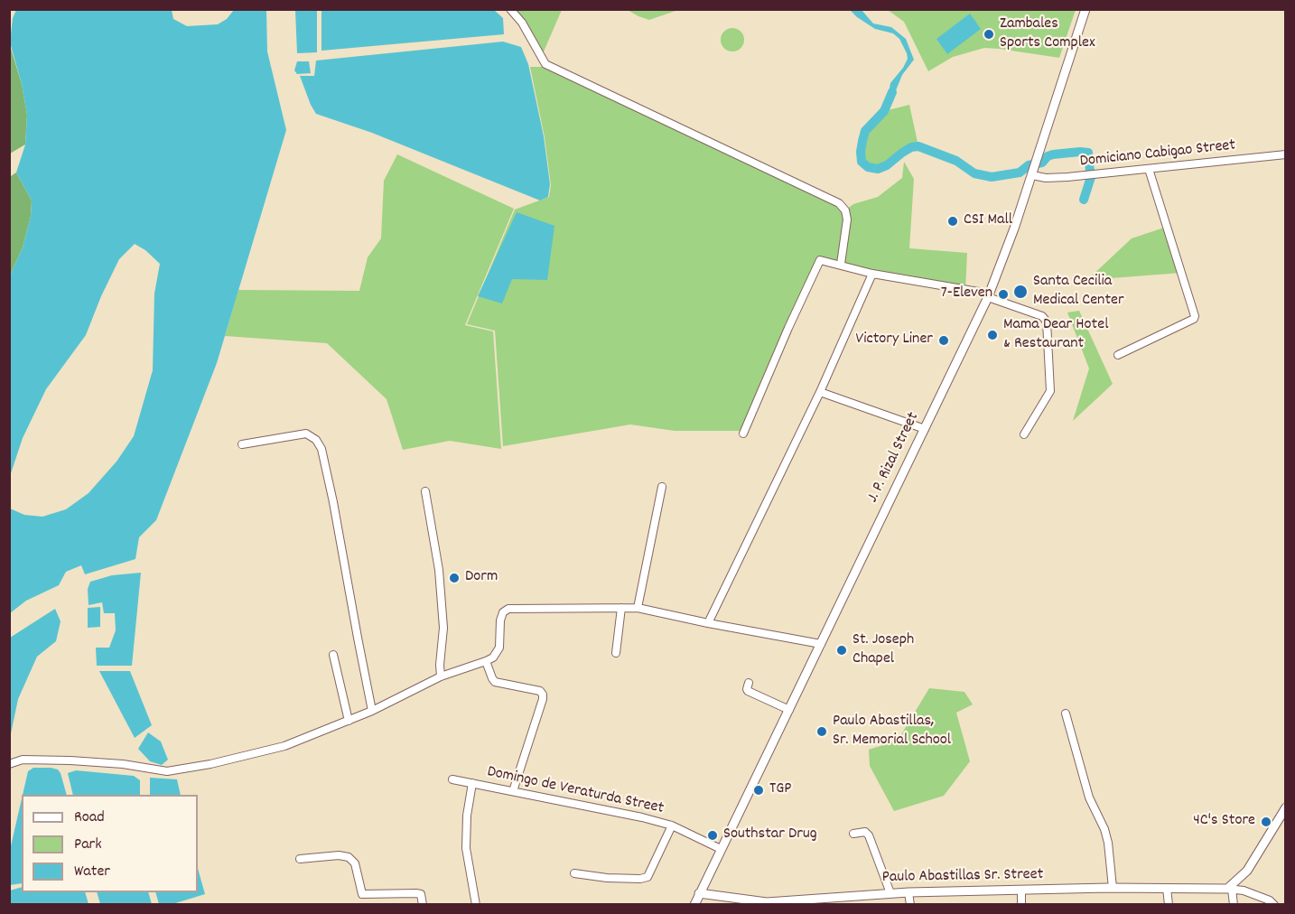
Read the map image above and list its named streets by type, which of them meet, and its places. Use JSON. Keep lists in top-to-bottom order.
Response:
{
  "streets": {
    "main road": ["J. P. Rizal Street", "Paulo Abastillas Sr. Street"],
    "street": ["Domiciano Cabigao Street", "Domingo de Veraturda Street"]
  },
  "crossings": [
    ["Domiciano Cabigao Street", "J. P. Rizal Street"],
    ["J. P. Rizal Street", "Domingo de Veraturda Street"],
    ["J. P. Rizal Street", "Paulo Abastillas Sr. Street"]
  ],
  "places": [
    "Zambales Sports Complex",
    "CSI Mall",
    "Santa Cecilia Medical Center",
    "7-Eleven",
    "Mama Dear Hotel & Restaurant",
    "Victory Liner",
    "Dorm",
    "St. Joseph Chapel",
    "Paulo Abastillas, Sr. Memorial School",
    "TGP",
    "4C's Store",
    "Southstar Drug"
  ],
  "legend": ["Road", "Park", "Water"]
}
